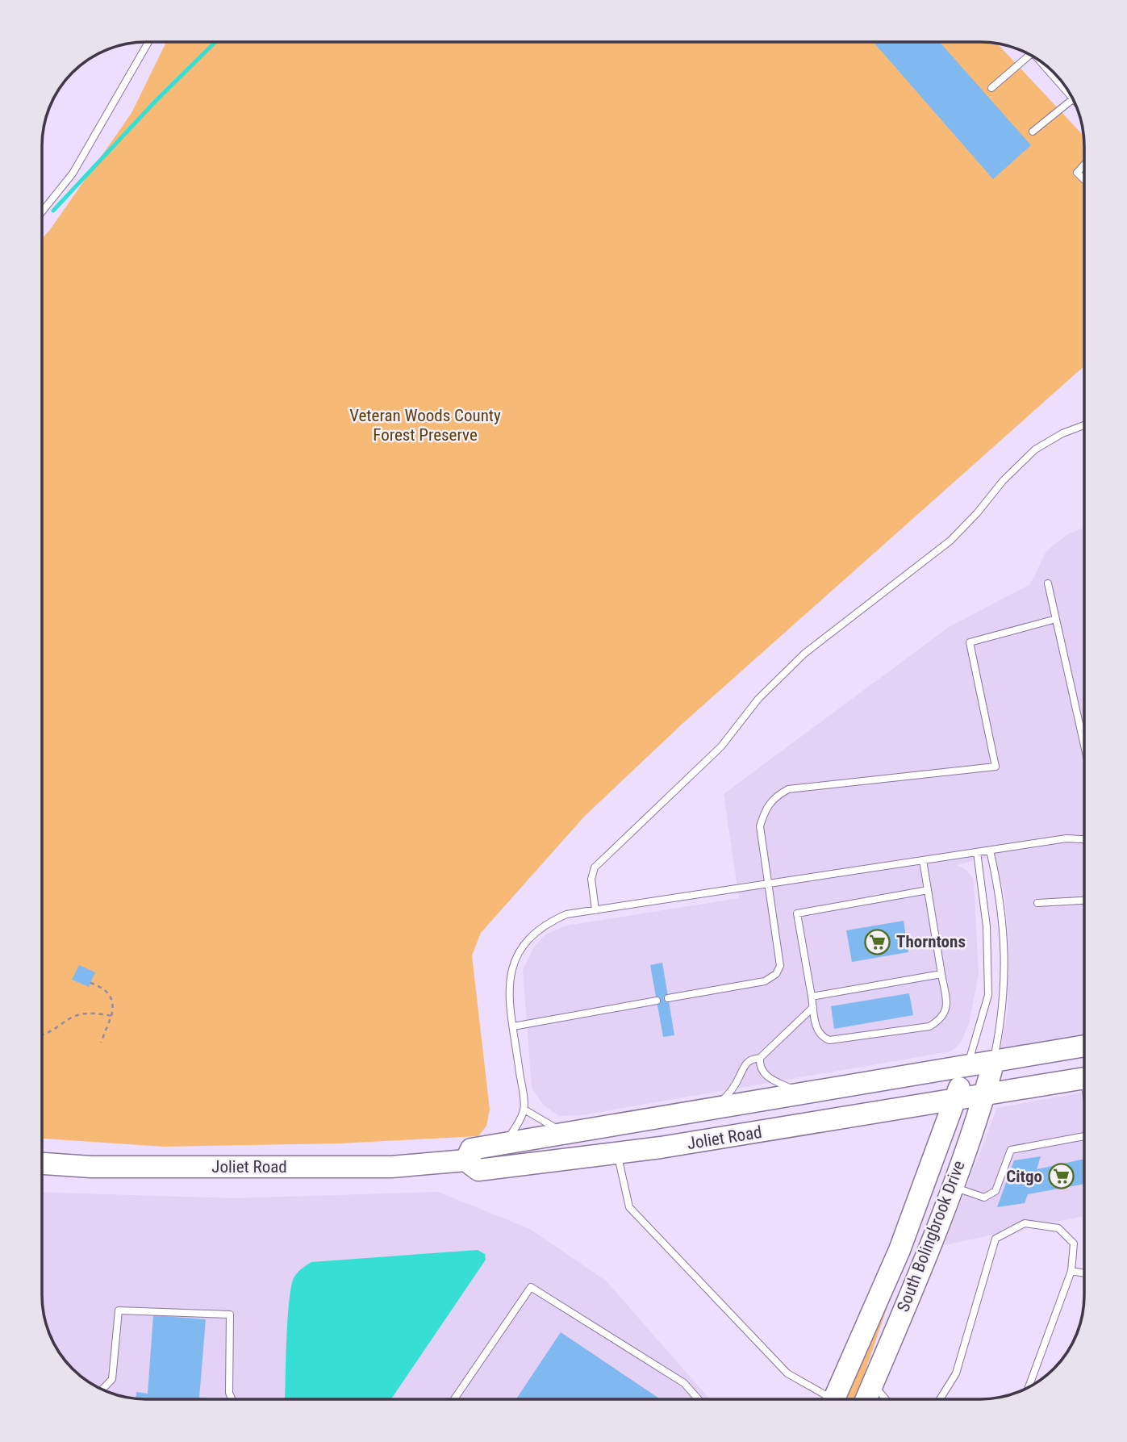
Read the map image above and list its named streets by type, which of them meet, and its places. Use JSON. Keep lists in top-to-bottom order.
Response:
{
  "streets": {
    "main road": ["Joliet Road", "South Bolingbrook Drive"]
  },
  "crossings": [
    ["Joliet Road", "South Bolingbrook Drive"]
  ],
  "parks": ["Veteran Woods County Forest Preserve"],
  "places": {
    "supermarket": ["Thorntons", "Citgo"]
  }
}
